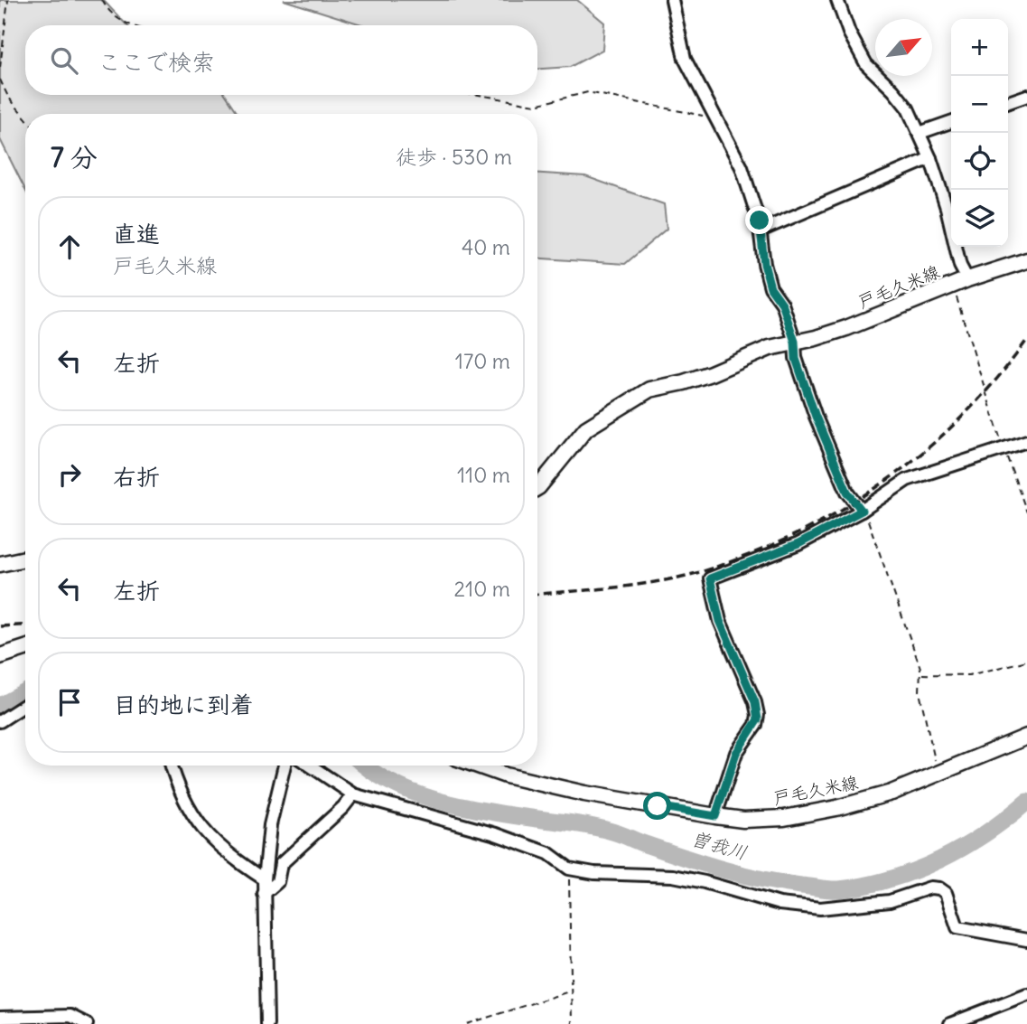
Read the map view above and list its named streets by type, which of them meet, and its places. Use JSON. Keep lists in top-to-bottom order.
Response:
{
  "streets": {
    "main road": ["戸毛久米線"]
  },
  "water": ["曽我川"],
  "north": "top right",
  "page": {
    "map_buttons": ["+", "−"],
    "search": "ここで検索",
    "heading": ["7 分", "徒歩 · 530 m"],
    "list": [
      ["直進", "戸毛久米線", "40 m"],
      ["左折", "170 m"],
      ["右折", "110 m"],
      ["左折", "210 m"],
      "目的地に到着"
    ]
  }
}
